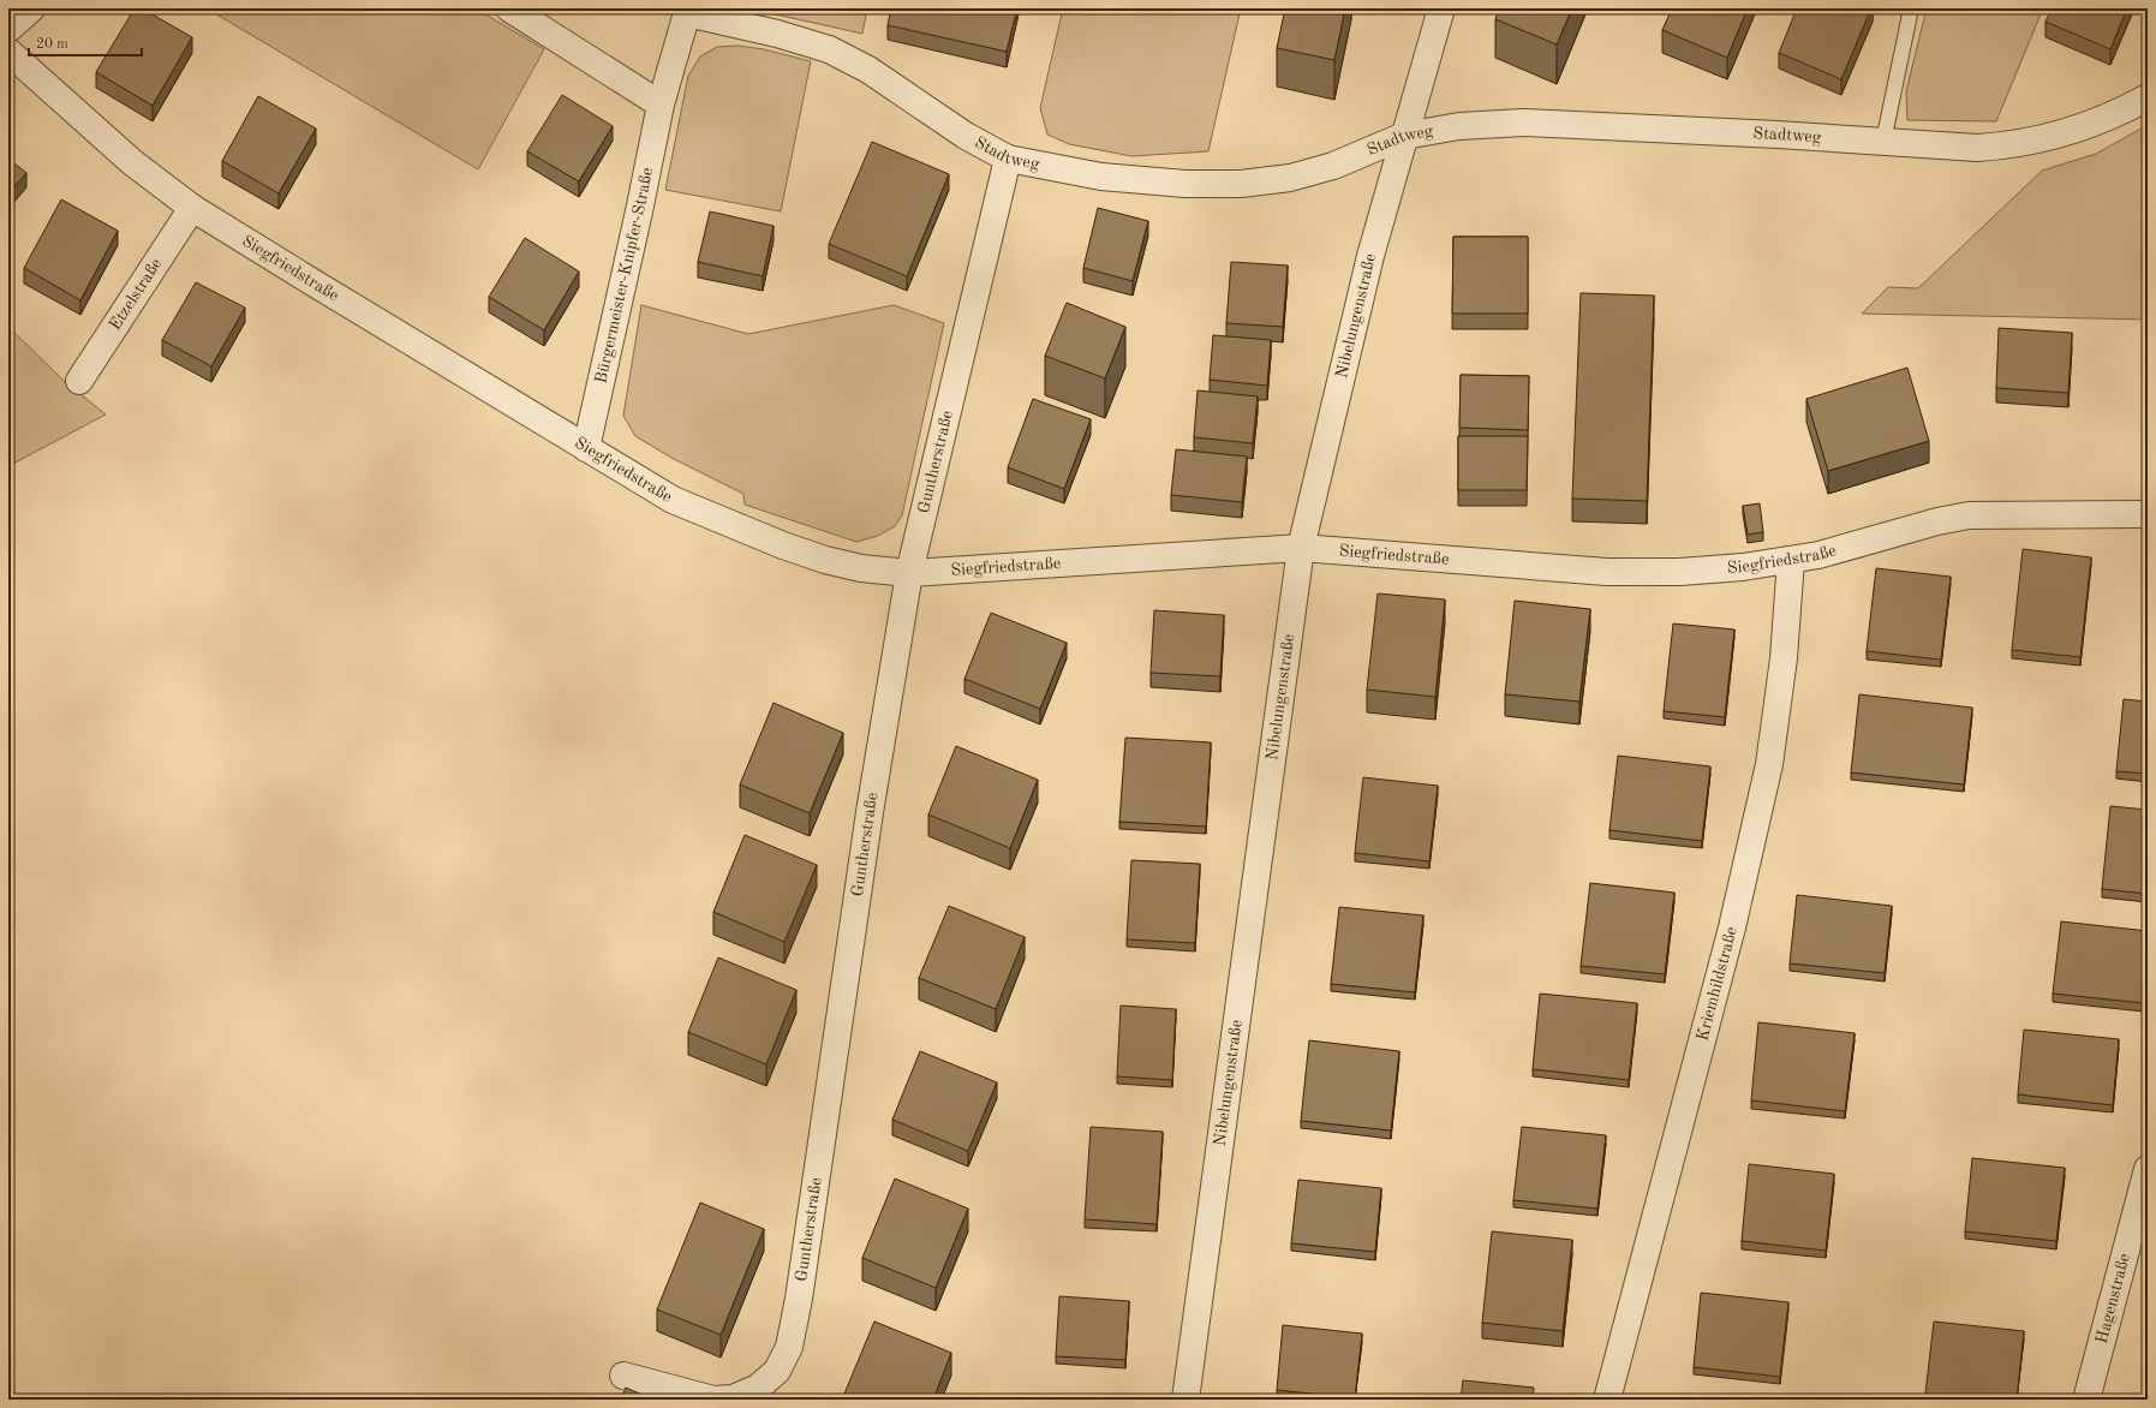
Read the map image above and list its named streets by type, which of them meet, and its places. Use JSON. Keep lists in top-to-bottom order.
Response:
{
  "streets": {
    "street": [
      "Stadtweg",
      "Siegfriedstraße",
      "Bürgermeister-Knipfer-Straße",
      "Etzelstraße",
      "Nibelungenstraße",
      "Guntherstraße",
      "Kriemhildstraße",
      "Hagenstraße"
    ]
  },
  "crossings": [
    ["Stadtweg", "Bürgermeister-Knipfer-Straße"],
    ["Stadtweg", "Nibelungenstraße"],
    ["Stadtweg", "Guntherstraße"],
    ["Siegfriedstraße", "Bürgermeister-Knipfer-Straße"],
    ["Siegfriedstraße", "Etzelstraße"],
    ["Siegfriedstraße", "Nibelungenstraße"],
    ["Siegfriedstraße", "Guntherstraße"],
    ["Siegfriedstraße", "Kriemhildstraße"]
  ],
  "scale_bar": "20 m"
}
